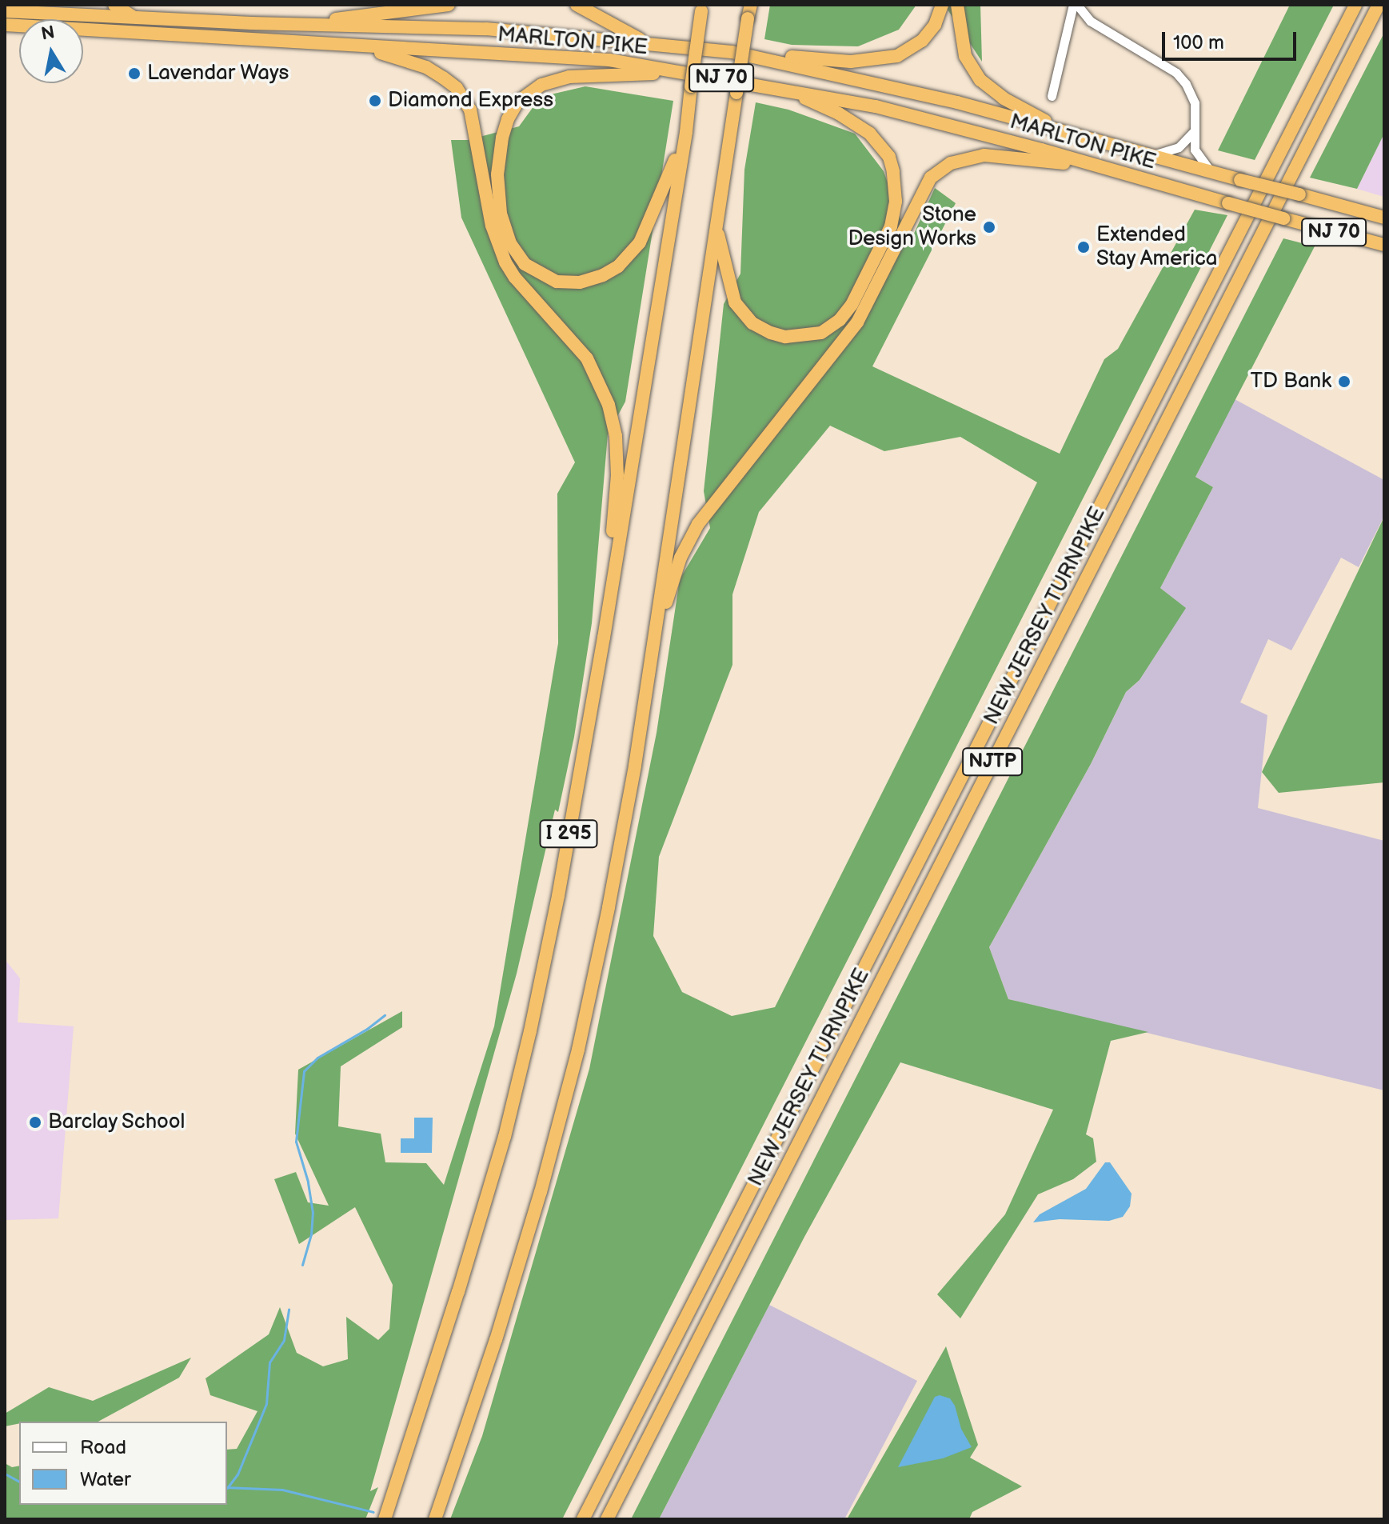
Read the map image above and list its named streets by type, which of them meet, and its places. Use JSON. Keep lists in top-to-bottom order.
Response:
{
  "streets": {
    "highway": [
      "MARLTON PIKE",
      "NJ 70",
      "NEW JERSEY TURNPIKE",
      "NJTP",
      "I 295"
    ]
  },
  "places": [
    "Lavendar Ways",
    "Diamond Express",
    "Stone Design Works",
    "Extended Stay America",
    "TD Bank",
    "Barclay School"
  ],
  "legend": ["Road", "Water"],
  "scale_bar": "100 m",
  "north": "top"
}
